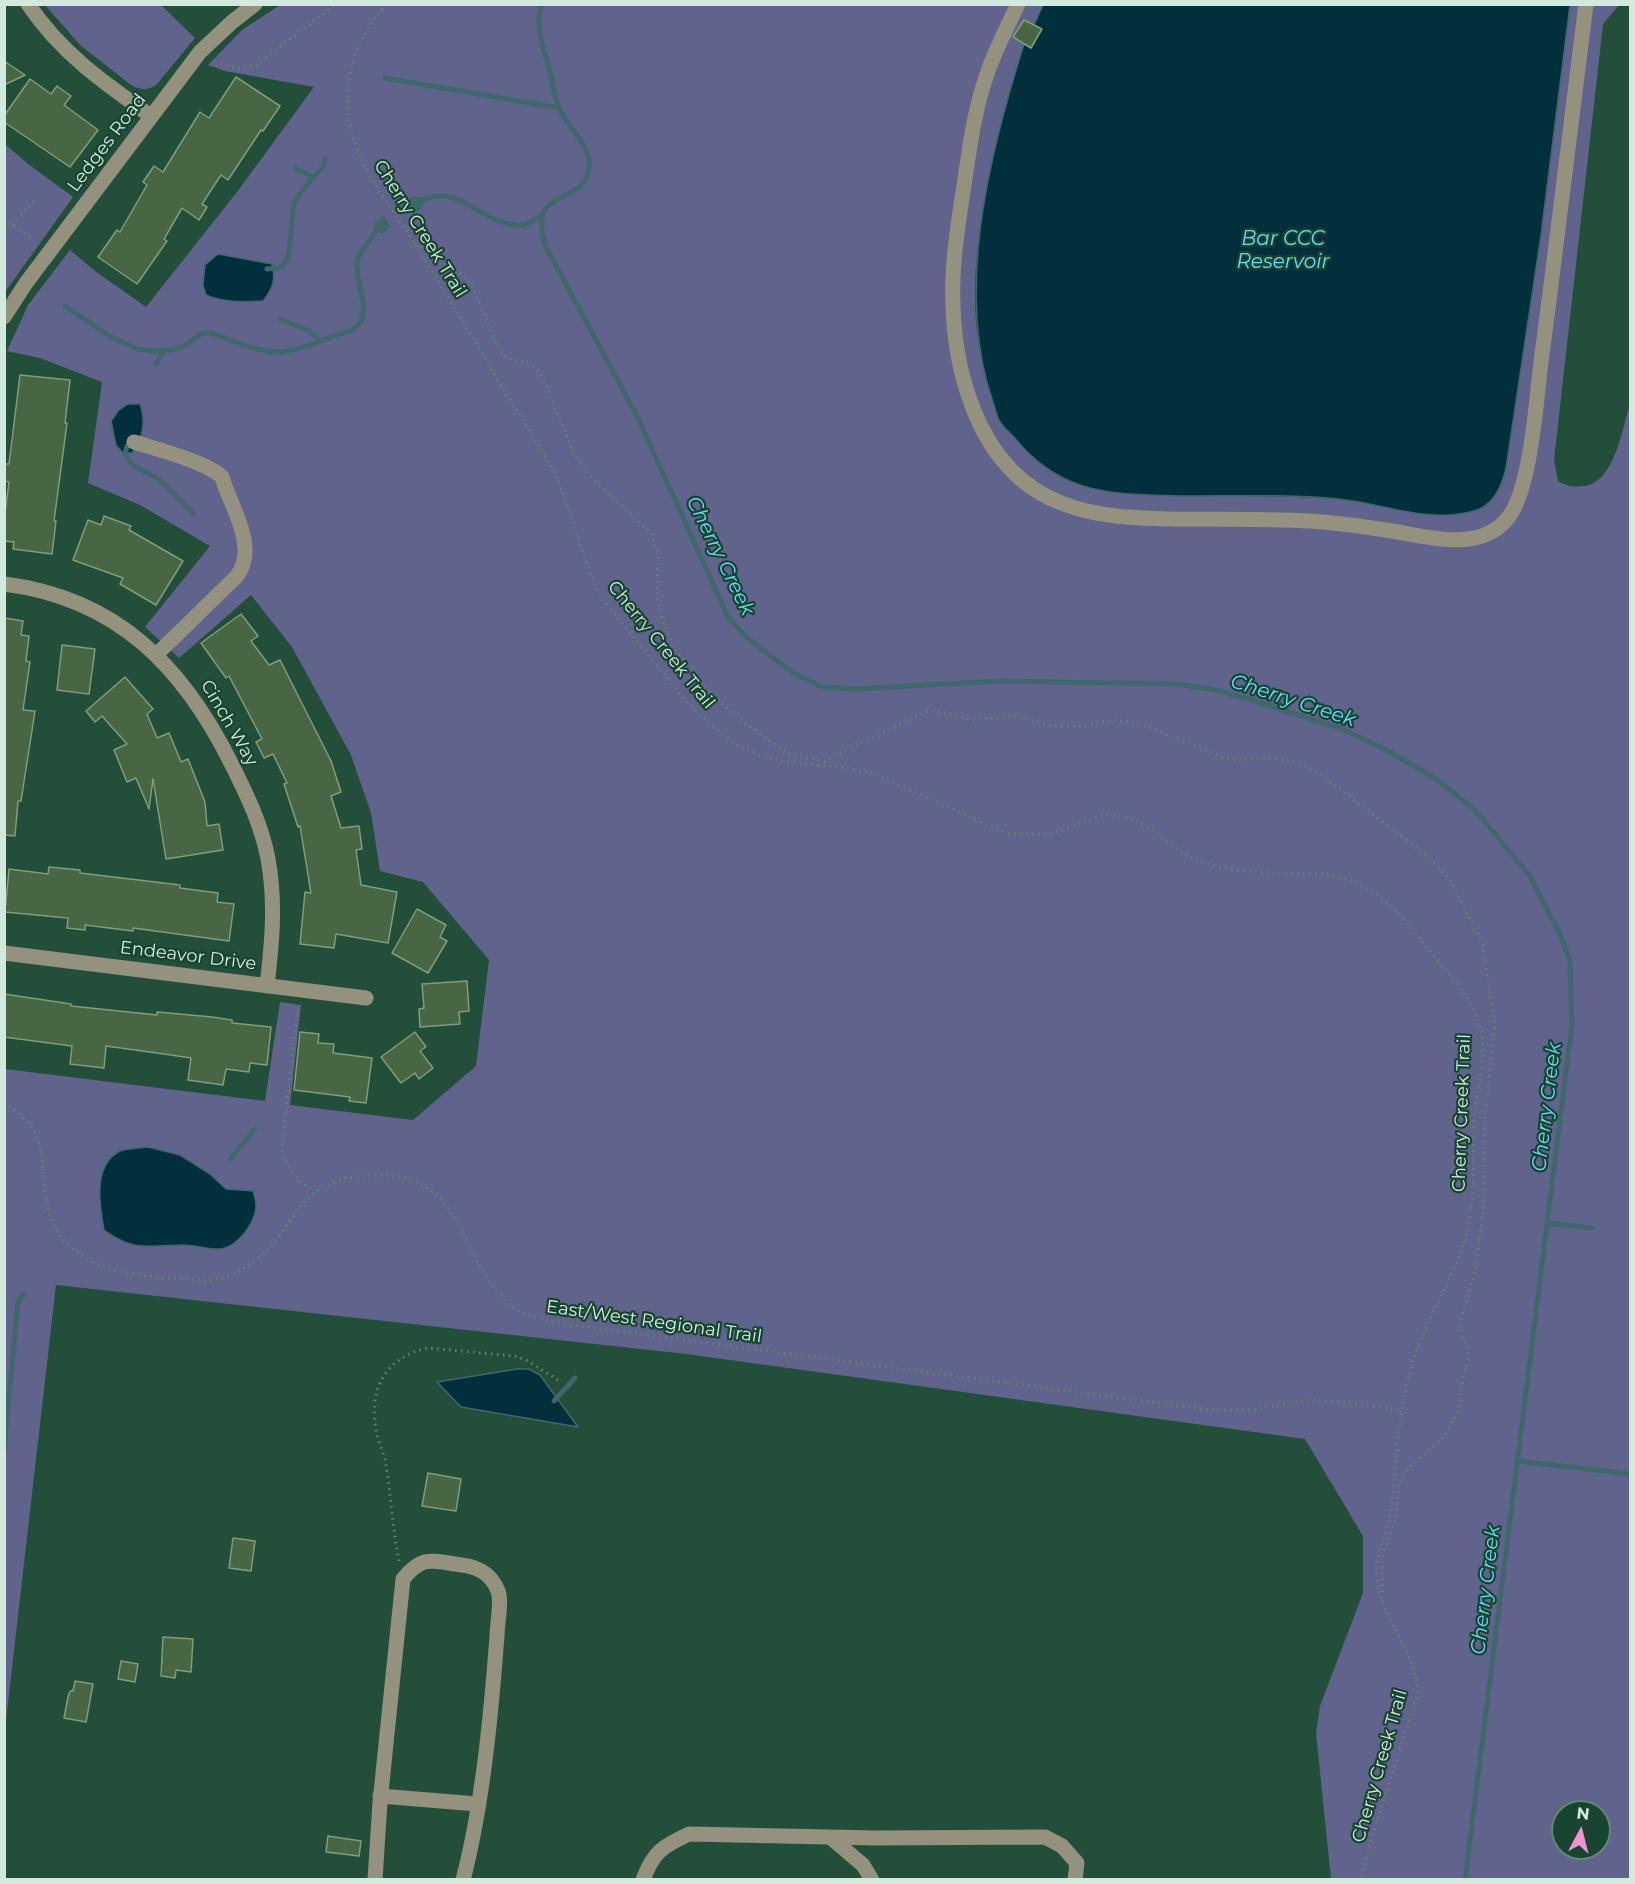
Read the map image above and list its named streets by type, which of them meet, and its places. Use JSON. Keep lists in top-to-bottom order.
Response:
{
  "streets": {
    "street": ["Ledges Road", "Cinch Way", "Endeavor Drive"],
    "path": ["Cherry Creek Trail", "East/West Regional Trail"]
  },
  "crossings": [
    ["Cherry Creek Trail", "East/West Regional Trail"],
    ["Cinch Way", "Endeavor Drive"]
  ],
  "water": ["Bar CCC Reservoir", "Cherry Creek"],
  "north": "top"
}
